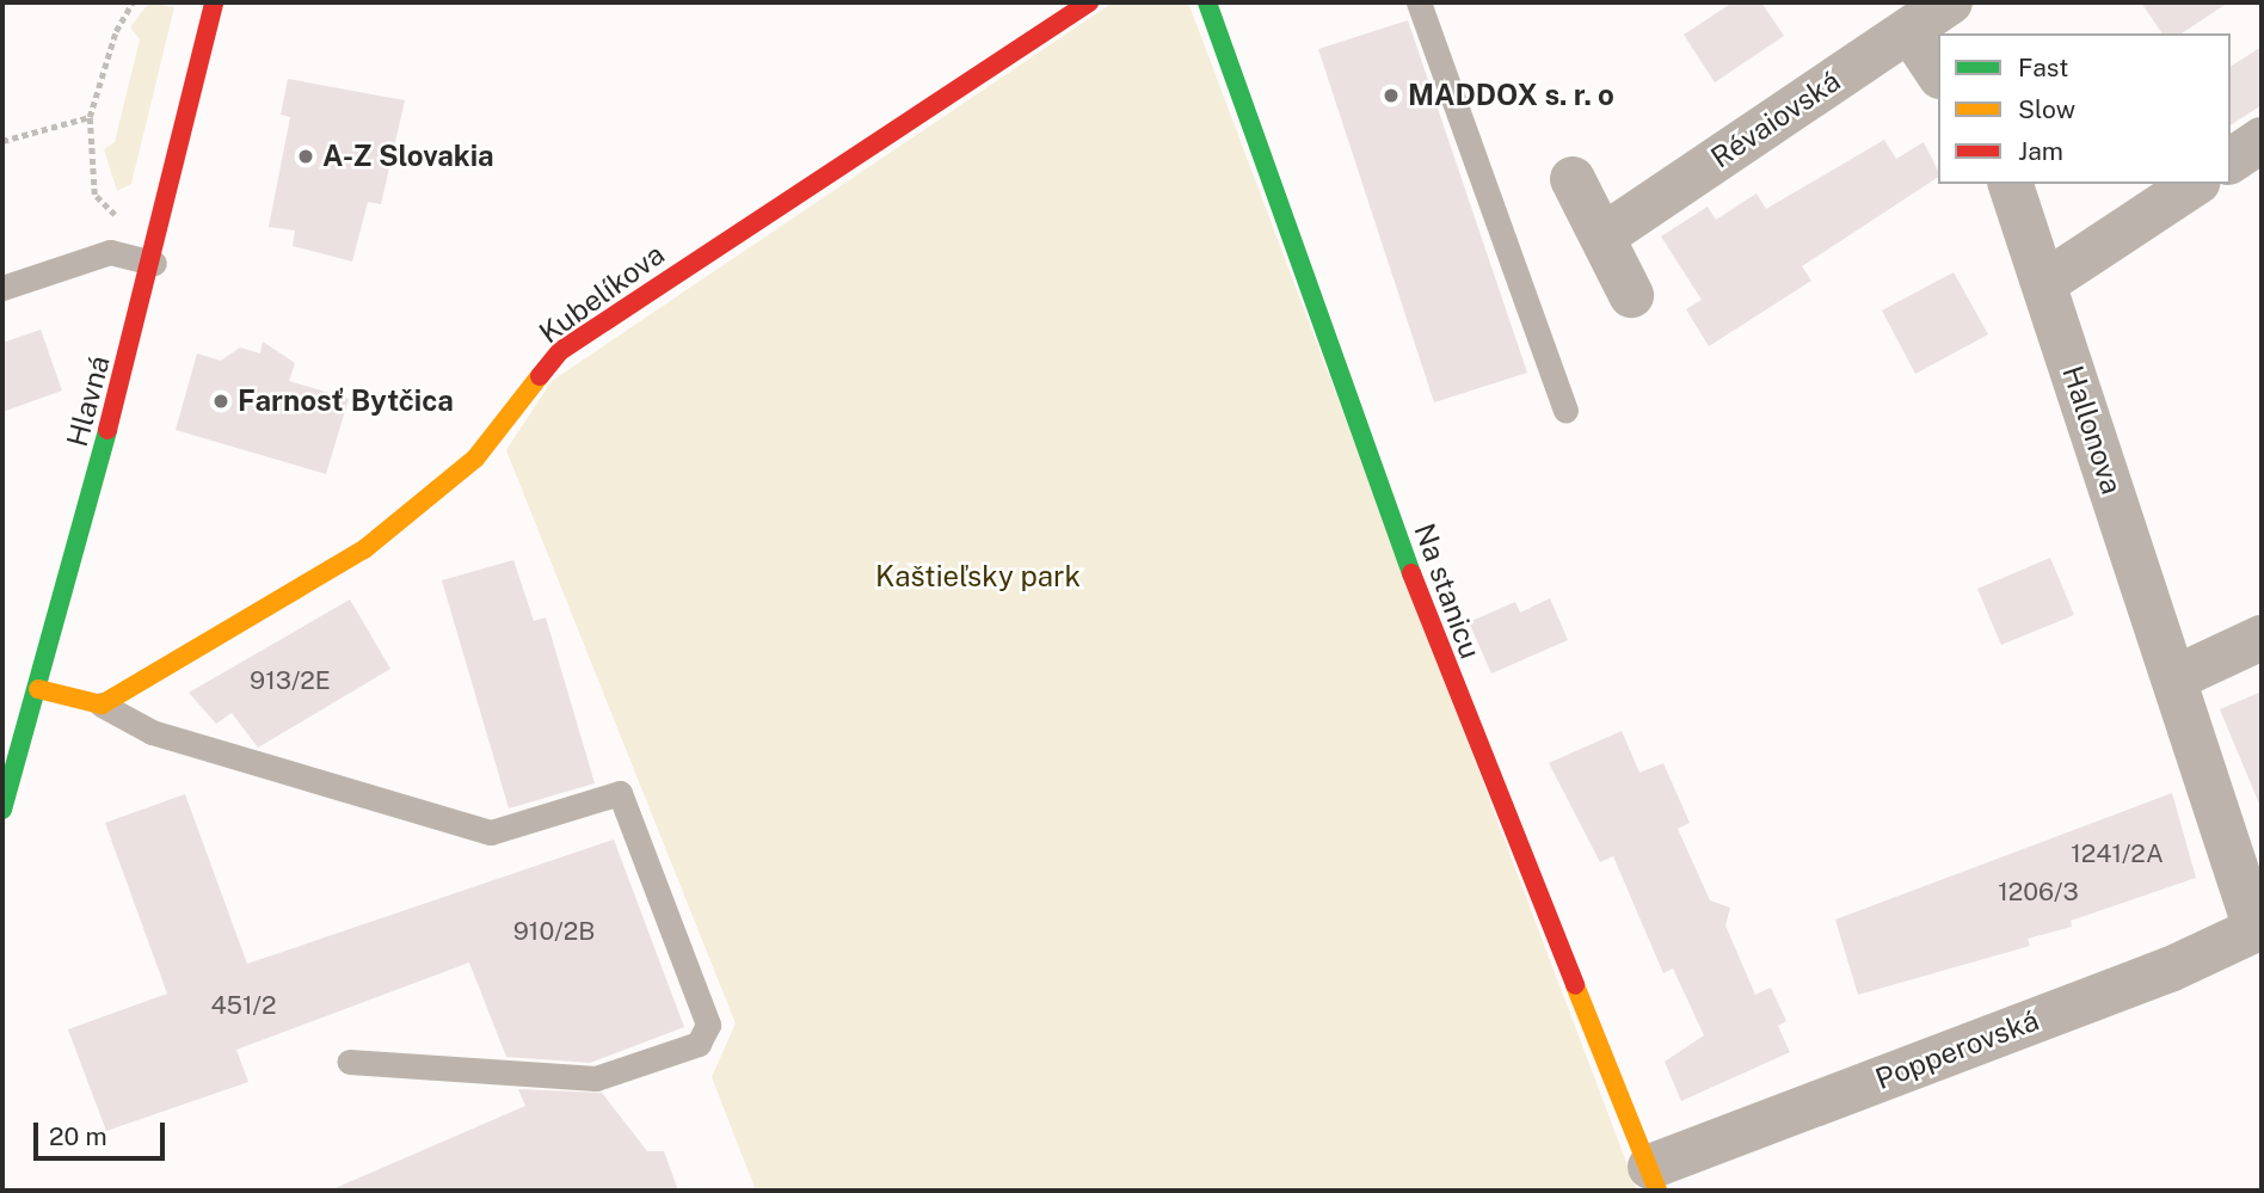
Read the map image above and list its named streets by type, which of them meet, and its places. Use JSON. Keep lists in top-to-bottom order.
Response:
{
  "streets": {
    "street": [
      "Révaiovská",
      "Kubelíkova",
      "Hlavná",
      "Hallonova",
      "Na stanicu",
      "Popperovská"
    ]
  },
  "crossings": [
    ["Hallonova", "Popperovská"],
    ["Na stanicu", "Popperovská"]
  ],
  "parks": ["Kaštieľsky park"],
  "places": ["MADDOX s. r. o", "A-Z Slovakia", "Farnosť Bytčica"],
  "house_numbers": [
    "913/2E",
    "1241/2A",
    "1206/3",
    "910/2B",
    "451/2"
  ],
  "legend": ["Fast", "Slow", "Jam"],
  "scale_bar": "20 m"
}
